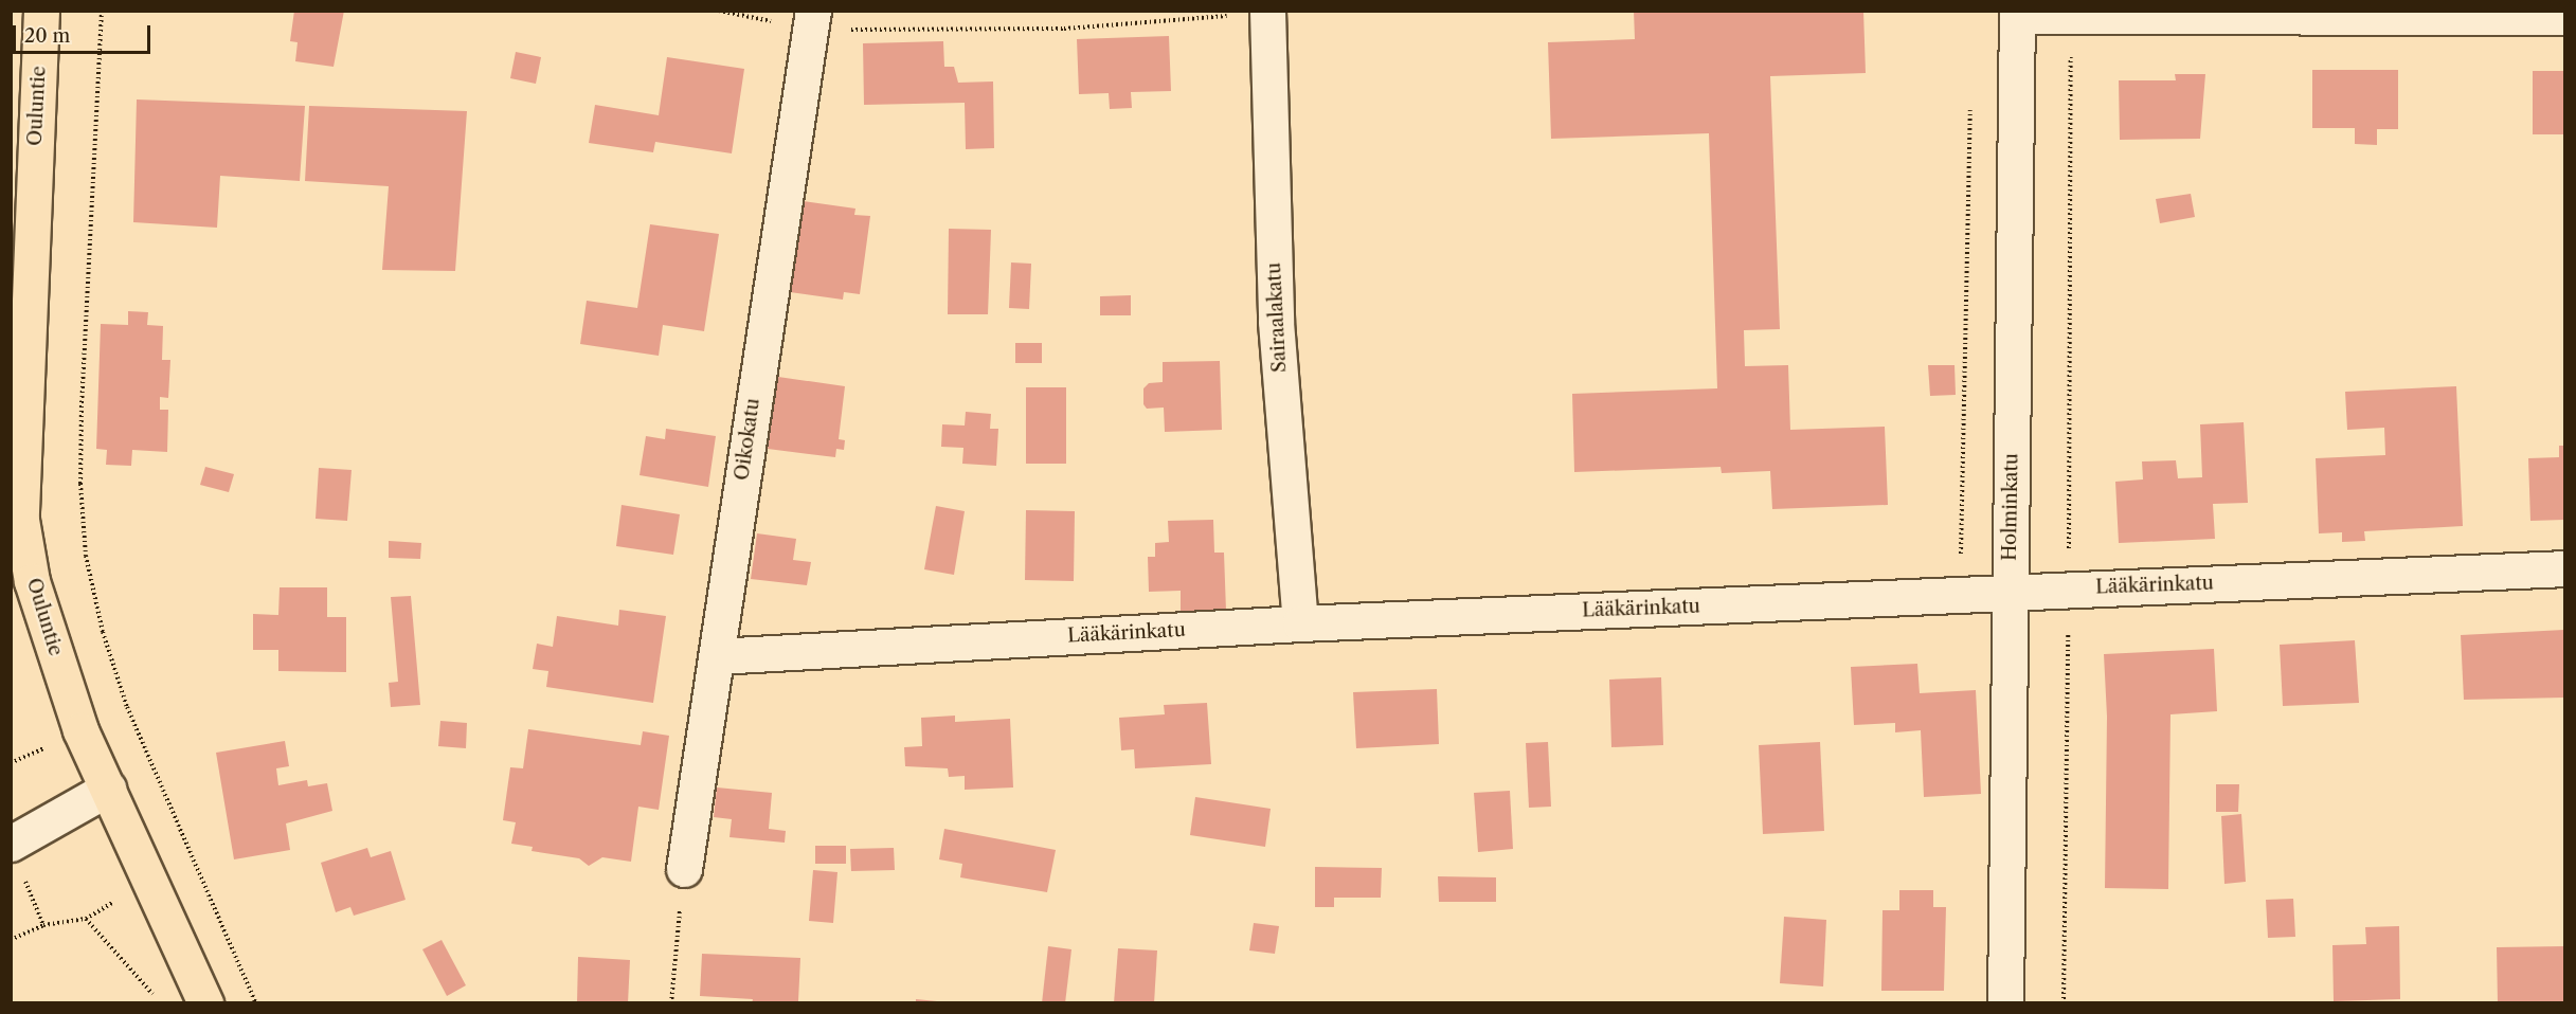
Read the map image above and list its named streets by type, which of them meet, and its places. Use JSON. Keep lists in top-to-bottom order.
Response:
{
  "streets": {
    "main road": ["Ouluntie"],
    "street": [
      "Sairaalakatu",
      "Oikokatu",
      "Holminkatu",
      "Lääkärinkatu"
    ]
  },
  "crossings": [
    ["Sairaalakatu", "Lääkärinkatu"],
    ["Oikokatu", "Lääkärinkatu"],
    ["Holminkatu", "Lääkärinkatu"]
  ],
  "scale_bar": "20 m"
}
